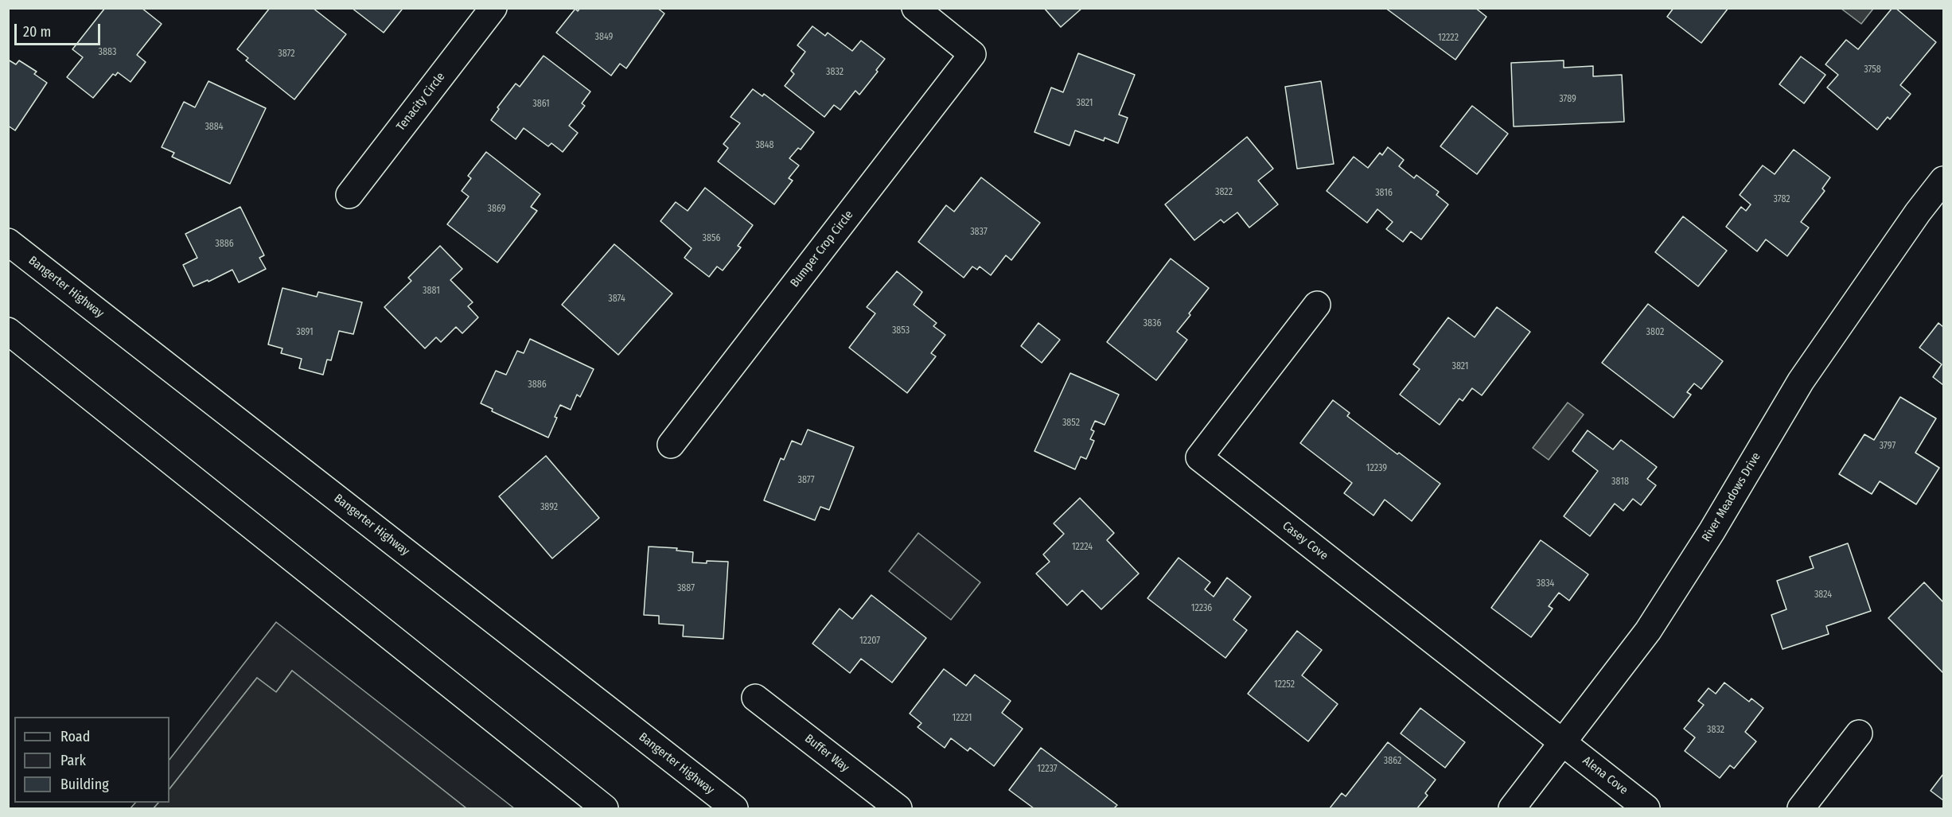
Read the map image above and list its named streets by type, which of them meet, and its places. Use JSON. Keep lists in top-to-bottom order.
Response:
{
  "streets": {
    "main road": [
      "Tenacity Circle",
      "Bumper Crop Circle",
      "Bangerter Highway",
      "River Meadows Drive",
      "Casey Cove",
      "Buffer Way",
      "Alena Cove"
    ]
  },
  "crossings": [
    ["River Meadows Drive", "Casey Cove"],
    ["River Meadows Drive", "Alena Cove"],
    ["Casey Cove", "Alena Cove"]
  ],
  "house_numbers": [
    "3849",
    "12222",
    "3883",
    "3872",
    "3758",
    "3832",
    "3789",
    "3821",
    "3861",
    "3884",
    "3848",
    "3822",
    "3816",
    "3782",
    "3869",
    "3837",
    "3856",
    "3886",
    "3881",
    "3874",
    "3836",
    "3853",
    "3891",
    "3802",
    "3821",
    "3886",
    "3852",
    "3797",
    "12239",
    "3877",
    "3818",
    "3892",
    "12224",
    "3834",
    "3887",
    "3824",
    "12236",
    "12207",
    "12252",
    "12221",
    "3832",
    "3862",
    "12237"
  ],
  "legend": ["Road", "Park", "Building"],
  "scale_bar": "20 m"
}
